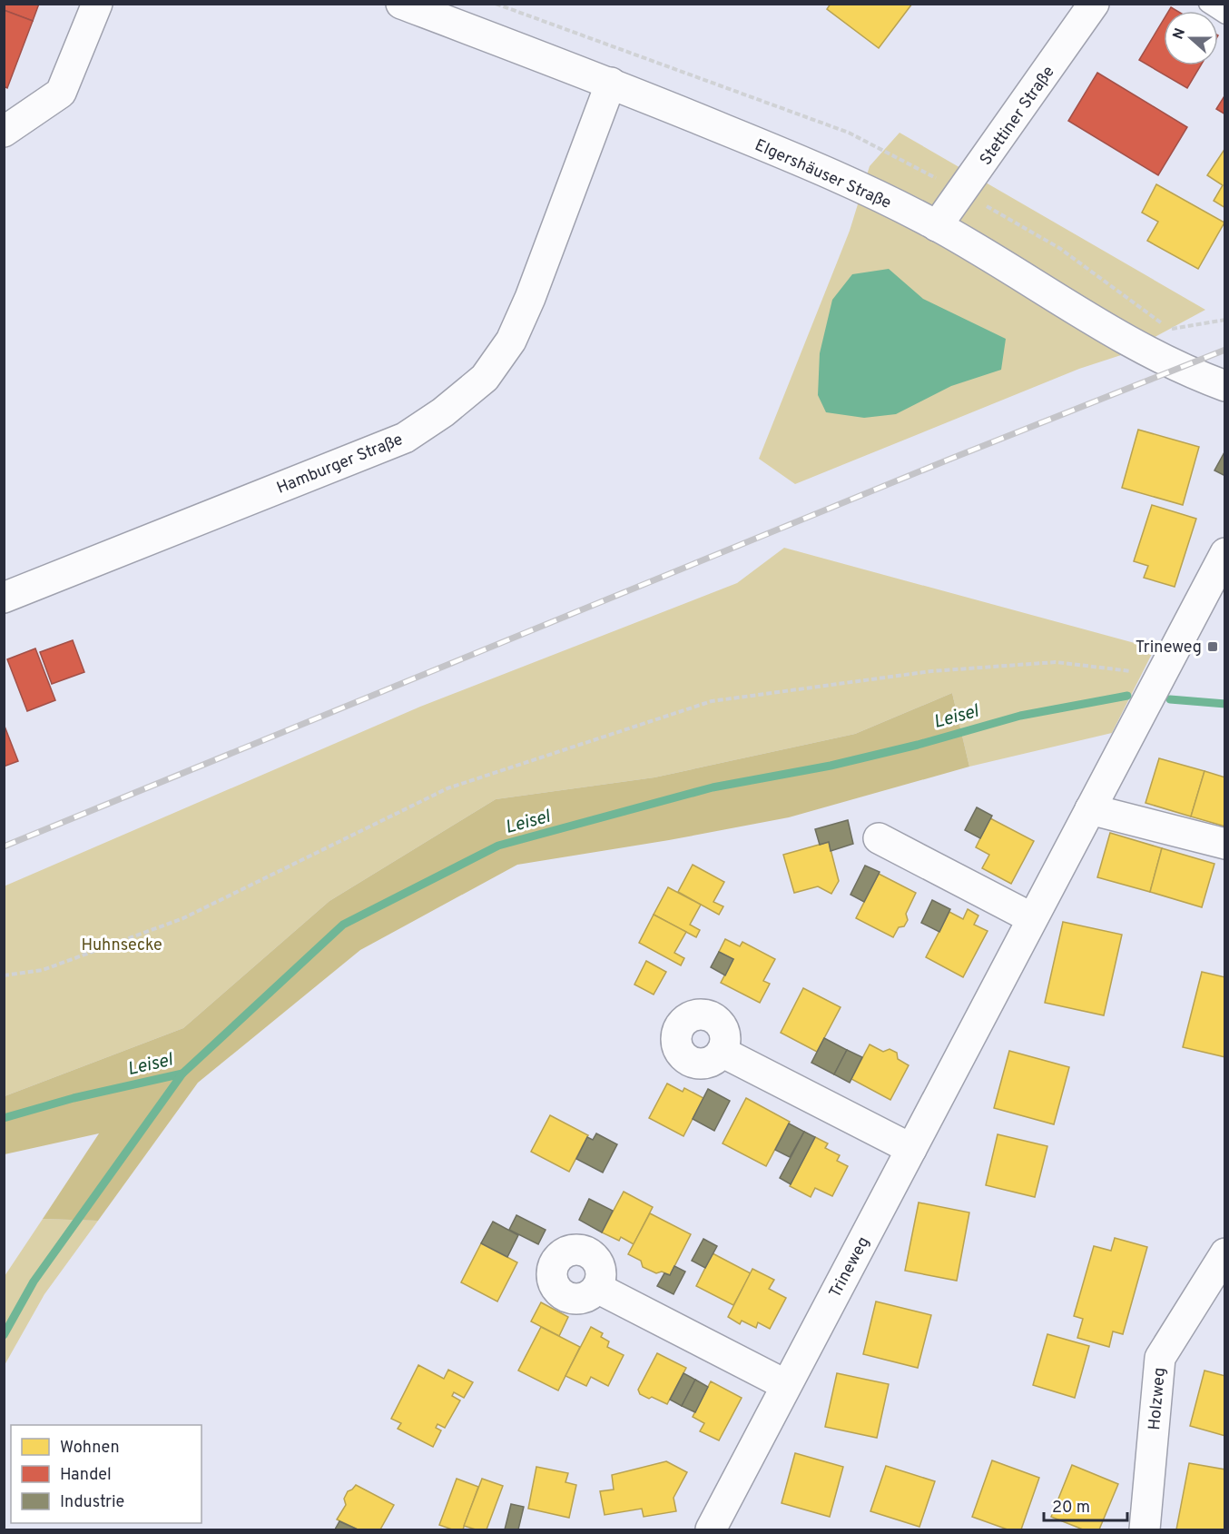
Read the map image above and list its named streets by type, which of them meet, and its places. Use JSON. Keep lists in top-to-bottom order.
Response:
{
  "streets": {
    "street": [
      "Stettiner Straße",
      "Elgershäuser Straße",
      "Hamburger Straße",
      "Trineweg",
      "Holzweg"
    ]
  },
  "crossings": [
    ["Stettiner Straße", "Elgershäuser Straße"],
    ["Elgershäuser Straße", "Hamburger Straße"]
  ],
  "water": ["Leisel"],
  "parks": ["Huhnsecke"],
  "places": {
    "transit": ["Trineweg"]
  },
  "legend": ["Wohnen", "Handel", "Industrie"],
  "scale_bar": "20 m",
  "north": "left"
}
